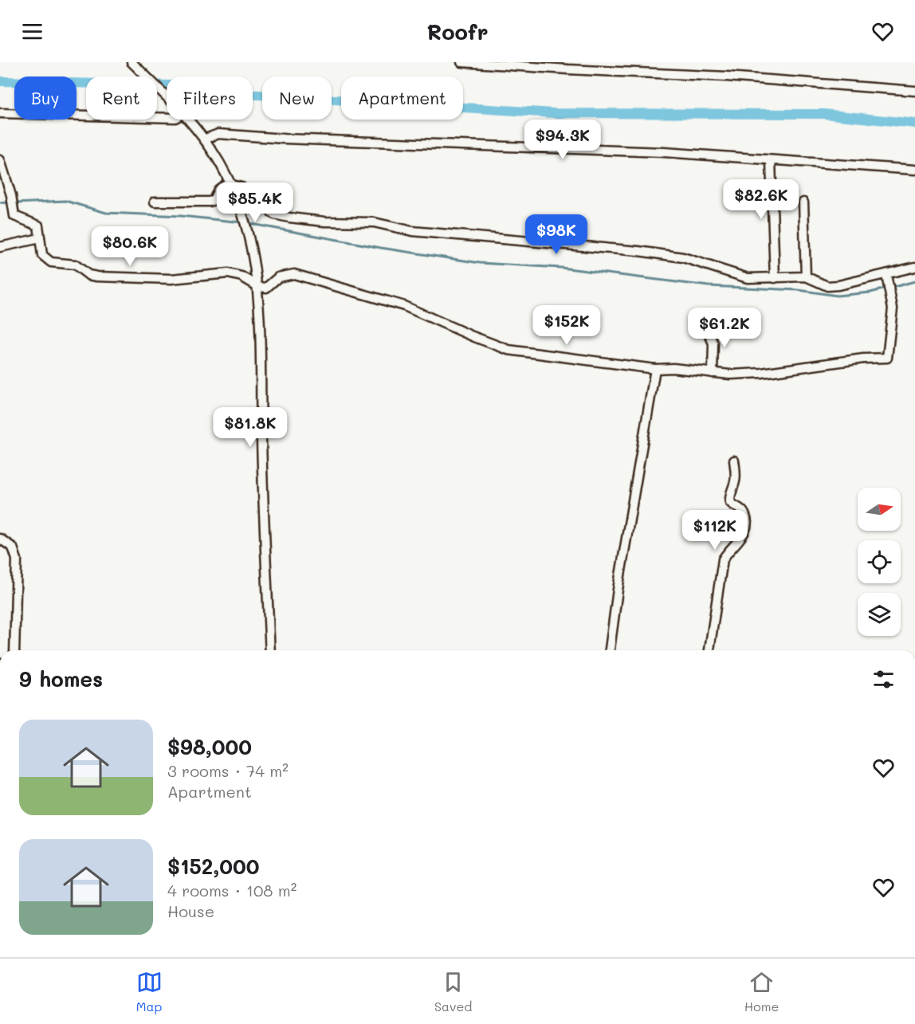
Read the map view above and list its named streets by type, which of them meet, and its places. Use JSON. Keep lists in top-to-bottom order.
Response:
{
  "north": "right",
  "page": {
    "header": "Roofr",
    "chip": [
      "Buy",
      "Rent",
      "Filters",
      "New",
      "Apartment"
    ],
    "price": [
      "$94.3K",
      "$82.6K",
      "$85.4K",
      "$98K",
      "$80.6K",
      "$152K",
      "$61.2K",
      "$81.8K",
      "$112K"
    ],
    "heading": "9 homes",
    "list": [
      {
        "name": "$98,000",
        "note": "3 rooms · 74 m² · Apartment"
      },
      {
        "name": "$152,000",
        "note": "4 rooms · 108 m² · House"
      }
    ],
    "tabs": ["Map", "Saved", "Home"]
  }
}
